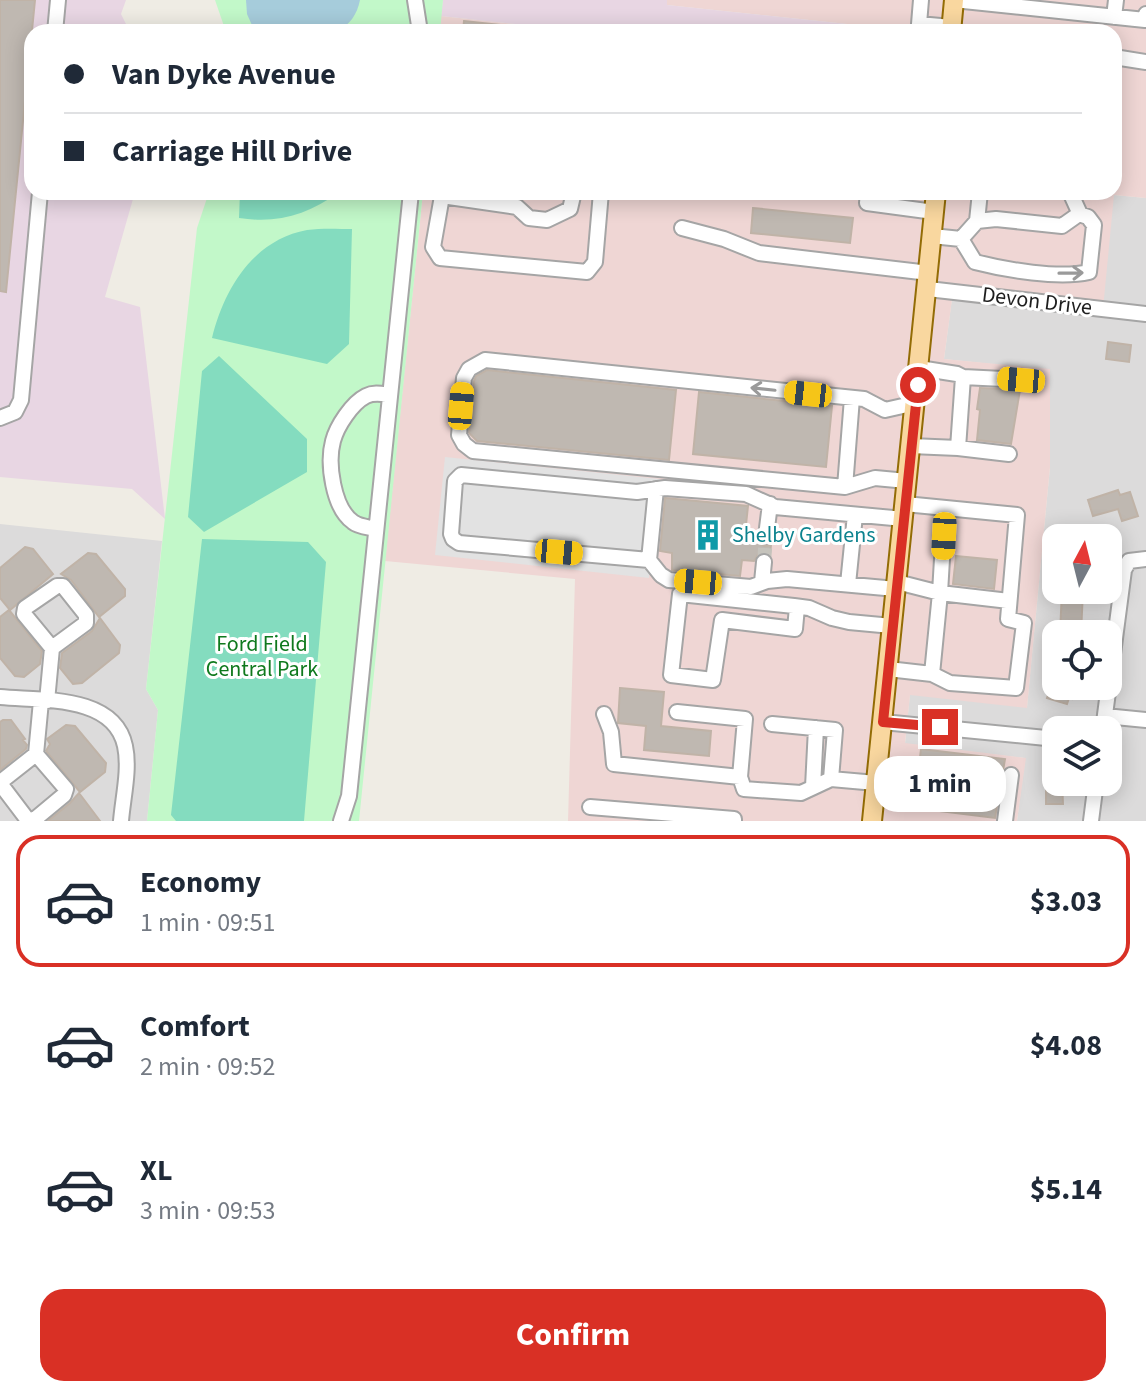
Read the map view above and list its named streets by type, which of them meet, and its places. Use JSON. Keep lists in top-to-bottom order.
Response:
{
  "streets": {
    "street": ["Devon Drive"]
  },
  "parks": ["Ford Field Central Park"],
  "places": {
    "building": ["Shelby Gardens"]
  },
  "north": "top",
  "page": {
    "banner": ["Van Dyke Avenue", "Carriage Hill Drive"],
    "bubble": "1 min",
    "list": [
      {
        "name": "Economy",
        "note": "1 min · 09:51",
        "value": "$3.03"
      },
      {
        "name": "Comfort",
        "note": "2 min · 09:52",
        "value": "$4.08"
      },
      {
        "name": "XL",
        "note": "3 min · 09:53",
        "value": "$5.14"
      }
    ],
    "buttons": "Confirm"
  }
}
